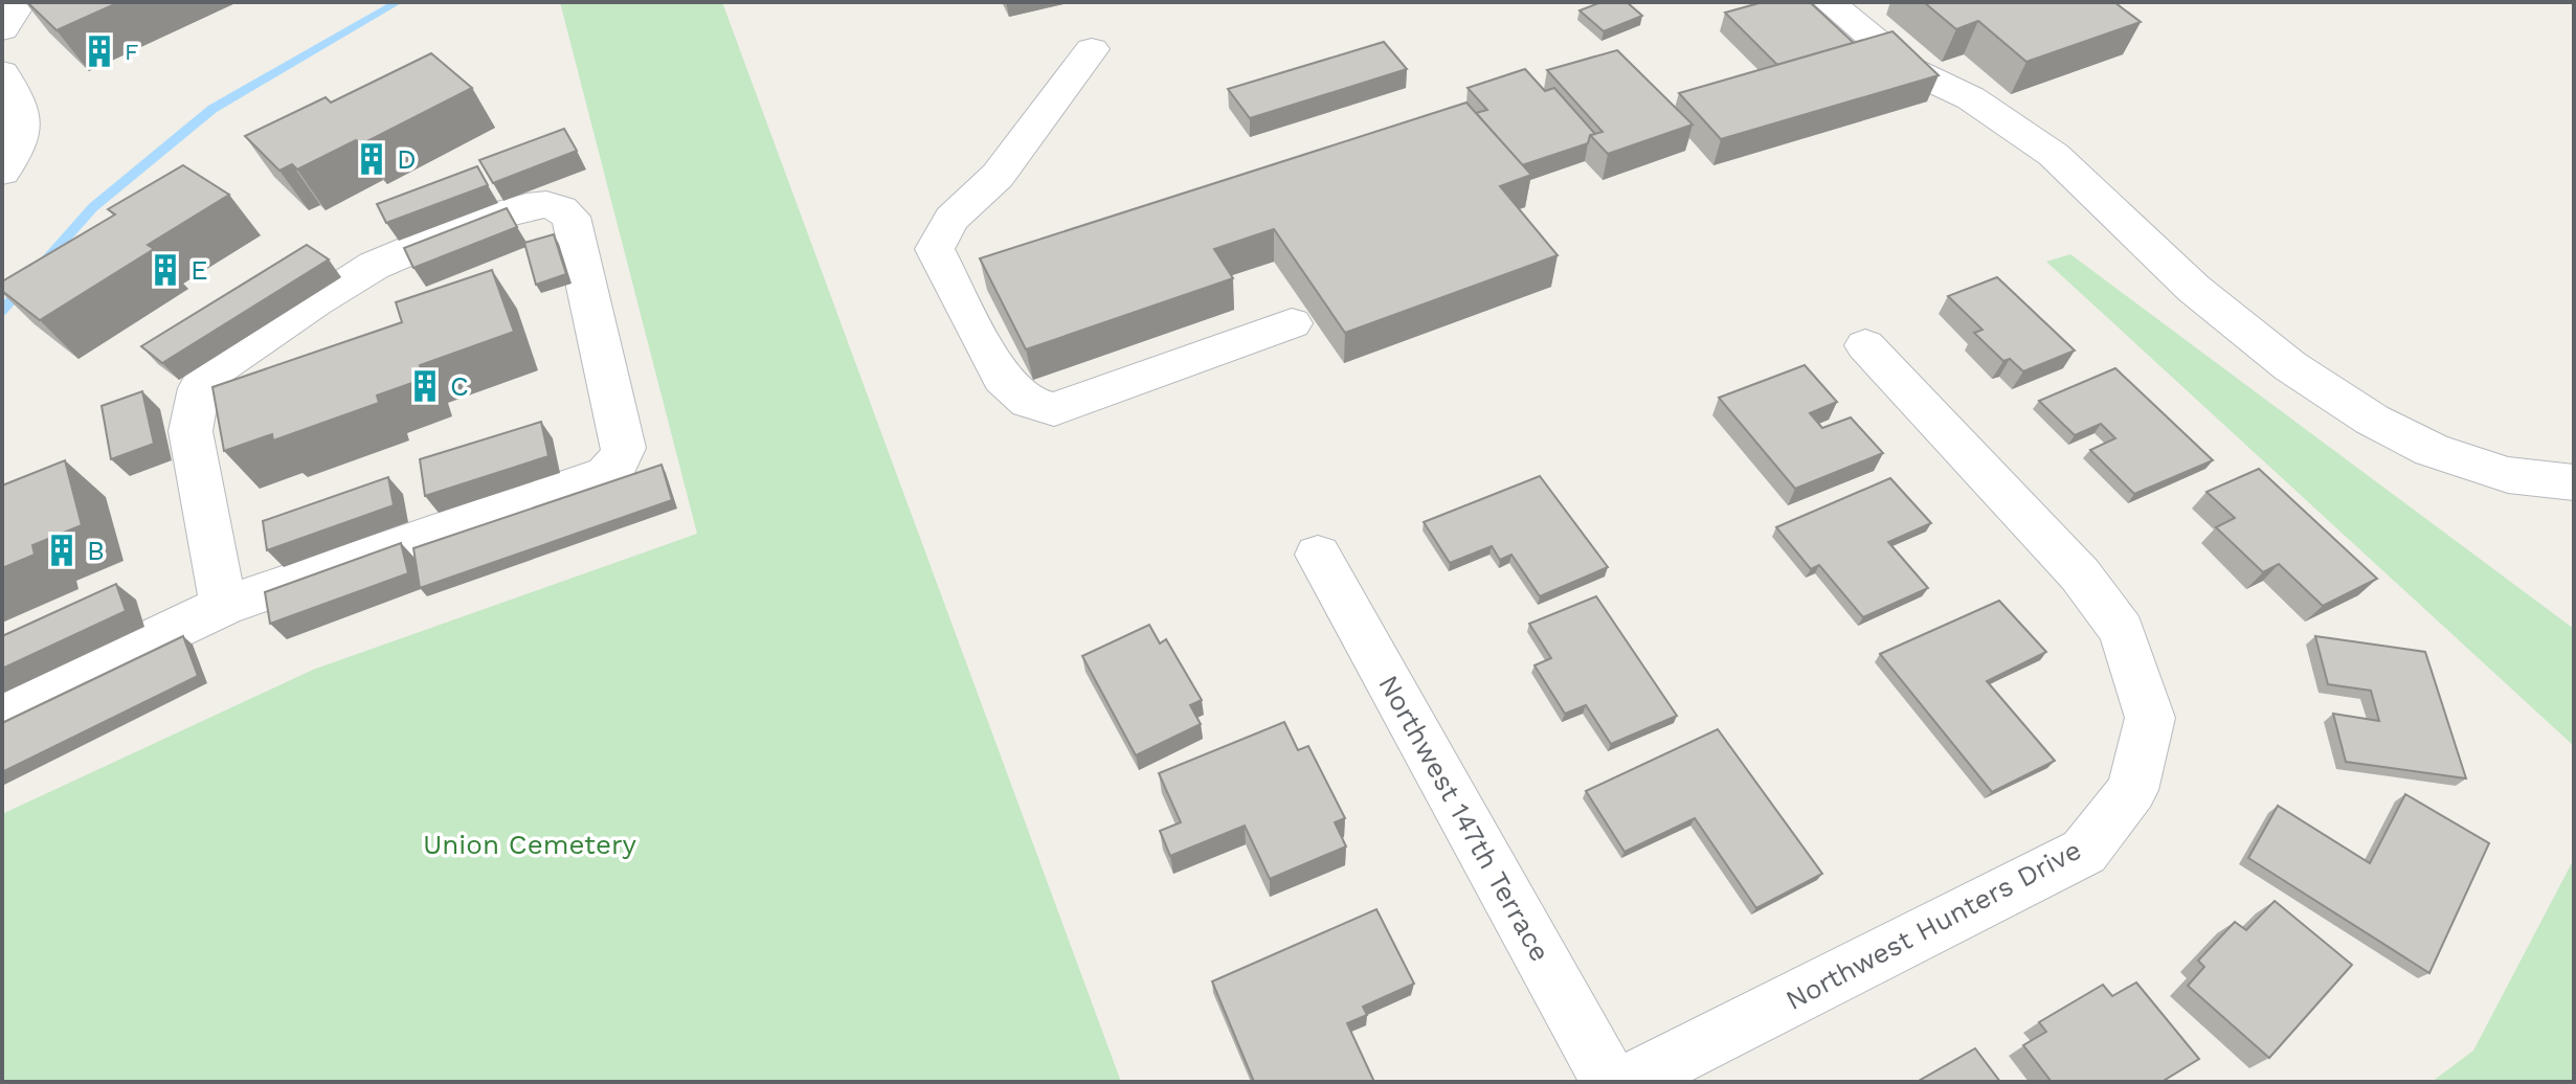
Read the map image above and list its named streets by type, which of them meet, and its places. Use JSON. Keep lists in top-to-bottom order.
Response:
{
  "streets": {
    "street": ["Northwest 147th Terrace", "Northwest Hunters Drive"]
  },
  "parks": ["Union Cemetery"],
  "places": {
    "building": [
      "F",
      "D",
      "E",
      "C",
      "B"
    ]
  }
}
